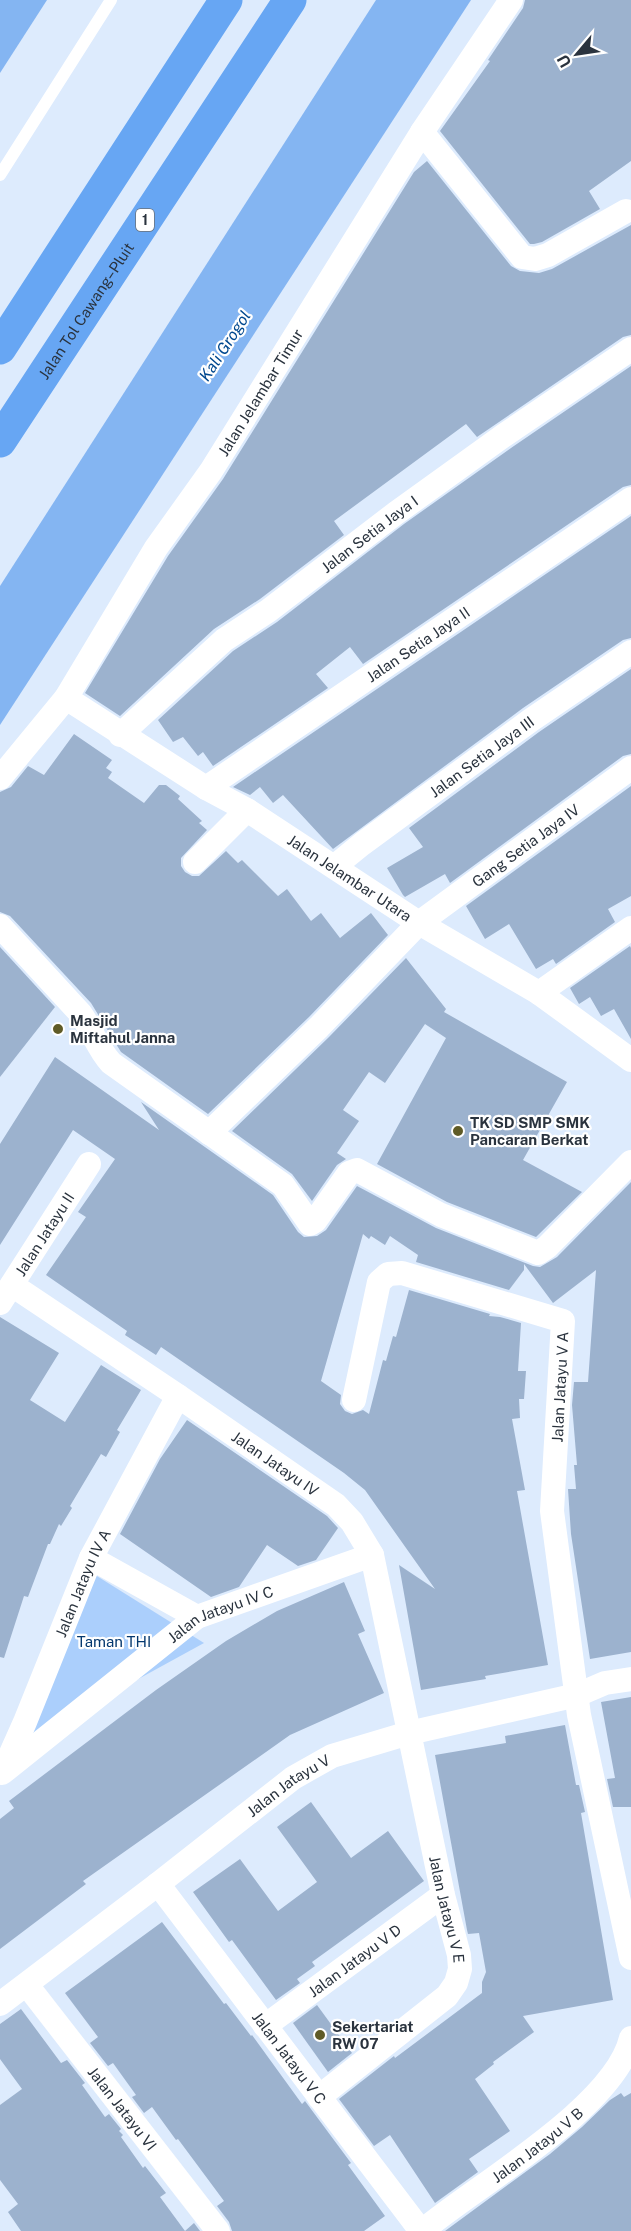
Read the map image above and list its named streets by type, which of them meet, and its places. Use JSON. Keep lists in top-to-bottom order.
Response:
{
  "streets": {
    "highway": ["1", "Jalan Tol Cawang–Pluit"],
    "street": [
      "Jalan Jelambar Timur",
      "Jalan Setia Jaya I",
      "Jalan Setia Jaya II",
      "Jalan Setia Jaya III",
      "Gang Setia Jaya IV",
      "Jalan Jelambar Utara",
      "Jalan Jatayu II",
      "Jalan Jatayu V A",
      "Jalan Jatayu IV",
      "Jalan Jatayu IV A",
      "Jalan Jatayu IV C",
      "Jalan Jatayu V",
      "Jalan Jatayu V E",
      "Jalan Jatayu V D",
      "Jalan Jatayu V C",
      "Jalan Jatayu VI",
      "Jalan Jatayu V B"
    ]
  },
  "crossings": [
    ["Jalan Jelambar Timur", "Jalan Jelambar Utara"],
    ["Jalan Setia Jaya I", "Jalan Jelambar Utara"],
    ["Jalan Setia Jaya II", "Jalan Jelambar Utara"],
    ["Jalan Setia Jaya III", "Jalan Jelambar Utara"],
    ["Gang Setia Jaya IV", "Jalan Jelambar Utara"],
    ["Jalan Jatayu II", "Jalan Jatayu IV"],
    ["Jalan Jatayu V A", "Jalan Jatayu V"],
    ["Jalan Jatayu IV", "Jalan Jatayu IV A"],
    ["Jalan Jatayu IV", "Jalan Jatayu IV C"],
    ["Jalan Jatayu IV", "Jalan Jatayu V"],
    ["Jalan Jatayu IV", "Jalan Jatayu V E"],
    ["Jalan Jatayu IV A", "Jalan Jatayu IV C"],
    ["Jalan Jatayu V", "Jalan Jatayu V E"],
    ["Jalan Jatayu V", "Jalan Jatayu V C"],
    ["Jalan Jatayu V", "Jalan Jatayu VI"],
    ["Jalan Jatayu V E", "Jalan Jatayu V D"],
    ["Jalan Jatayu V E", "Jalan Jatayu V C"],
    ["Jalan Jatayu V D", "Jalan Jatayu V C"],
    ["Jalan Jatayu V C", "Jalan Jatayu V B"]
  ],
  "water": ["Kali Grogol"],
  "parks": ["Taman THI"],
  "places": ["Masjid Miftahul Janna", "TK SD SMP SMK Pancaran Berkat", "Sekertariat RW 07"],
  "north": "bottom left"
}
